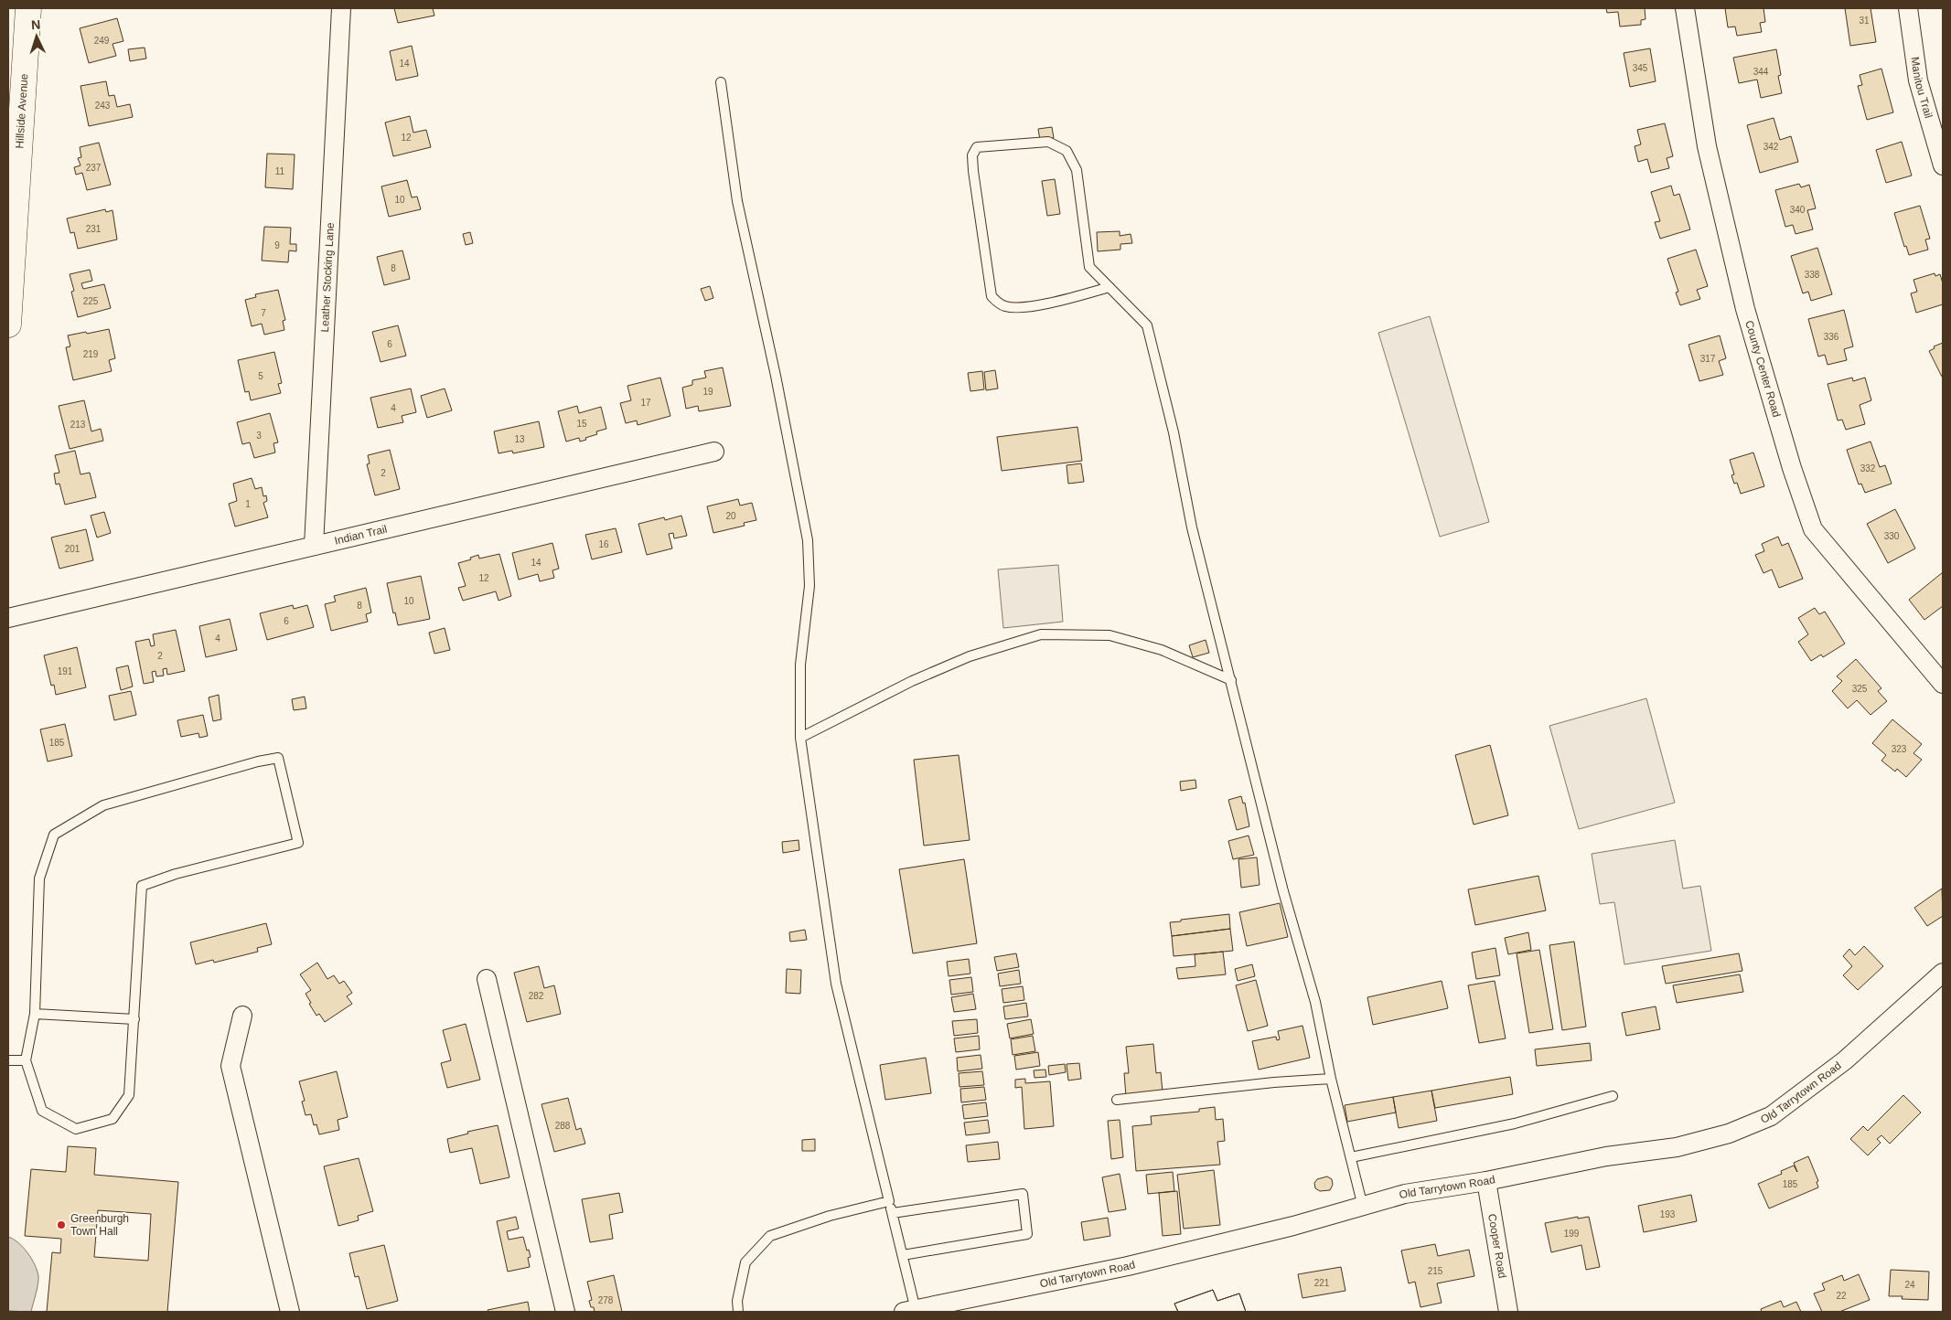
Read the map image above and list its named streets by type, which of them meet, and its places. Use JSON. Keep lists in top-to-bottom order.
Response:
{
  "streets": {
    "main road": ["Hillside Avenue"],
    "street": [
      "Manitou Trail",
      "Leather Stocking Lane",
      "County Center Road",
      "Indian Trail",
      "Old Tarrytown Road",
      "Cooper Road"
    ]
  },
  "crossings": [
    ["Leather Stocking Lane", "Indian Trail"],
    ["Old Tarrytown Road", "Cooper Road"]
  ],
  "places": ["Greenburgh Town Hall"],
  "house_numbers": [
    "31",
    "249",
    "14",
    "345",
    "344",
    "243",
    "12",
    "342",
    "237",
    "11",
    "10",
    "340",
    "231",
    "9",
    "8",
    "338",
    "225",
    "7",
    "336",
    "6",
    "219",
    "317",
    "5",
    "19",
    "17",
    "4",
    "15",
    "213",
    "3",
    "13",
    "332",
    "2",
    "1",
    "20",
    "330",
    "16",
    "201",
    "14",
    "12",
    "10",
    "8",
    "6",
    "4",
    "2",
    "191",
    "325",
    "185",
    "323",
    "282",
    "288",
    "185",
    "193",
    "199",
    "215",
    "221",
    "24",
    "22",
    "278"
  ],
  "north": "top"
}
